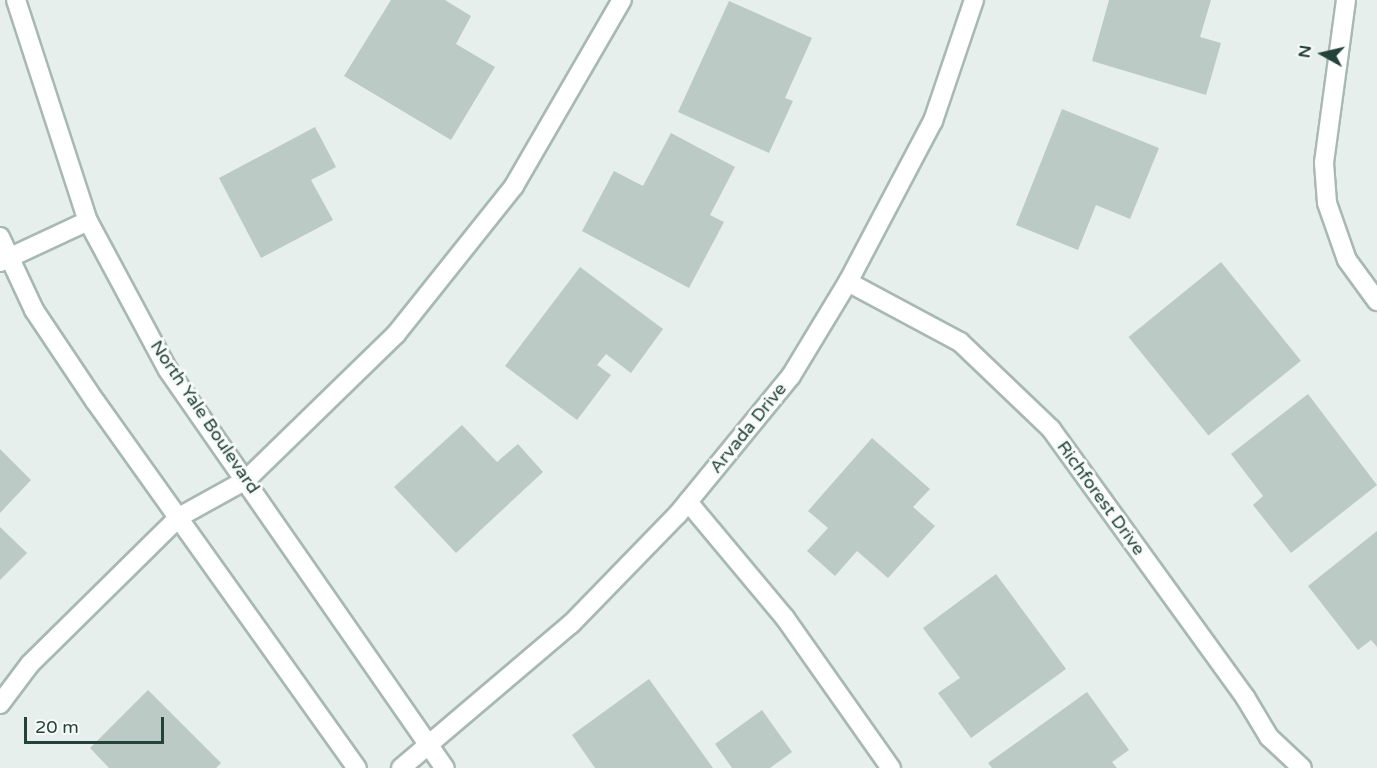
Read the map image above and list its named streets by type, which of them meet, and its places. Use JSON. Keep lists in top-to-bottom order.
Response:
{
  "streets": {
    "street": ["North Yale Boulevard", "Arvada Drive", "Richforest Drive"]
  },
  "crossings": [
    ["North Yale Boulevard", "Arvada Drive"],
    ["Arvada Drive", "Richforest Drive"]
  ],
  "scale_bar": "20 m",
  "north": "left"
}
